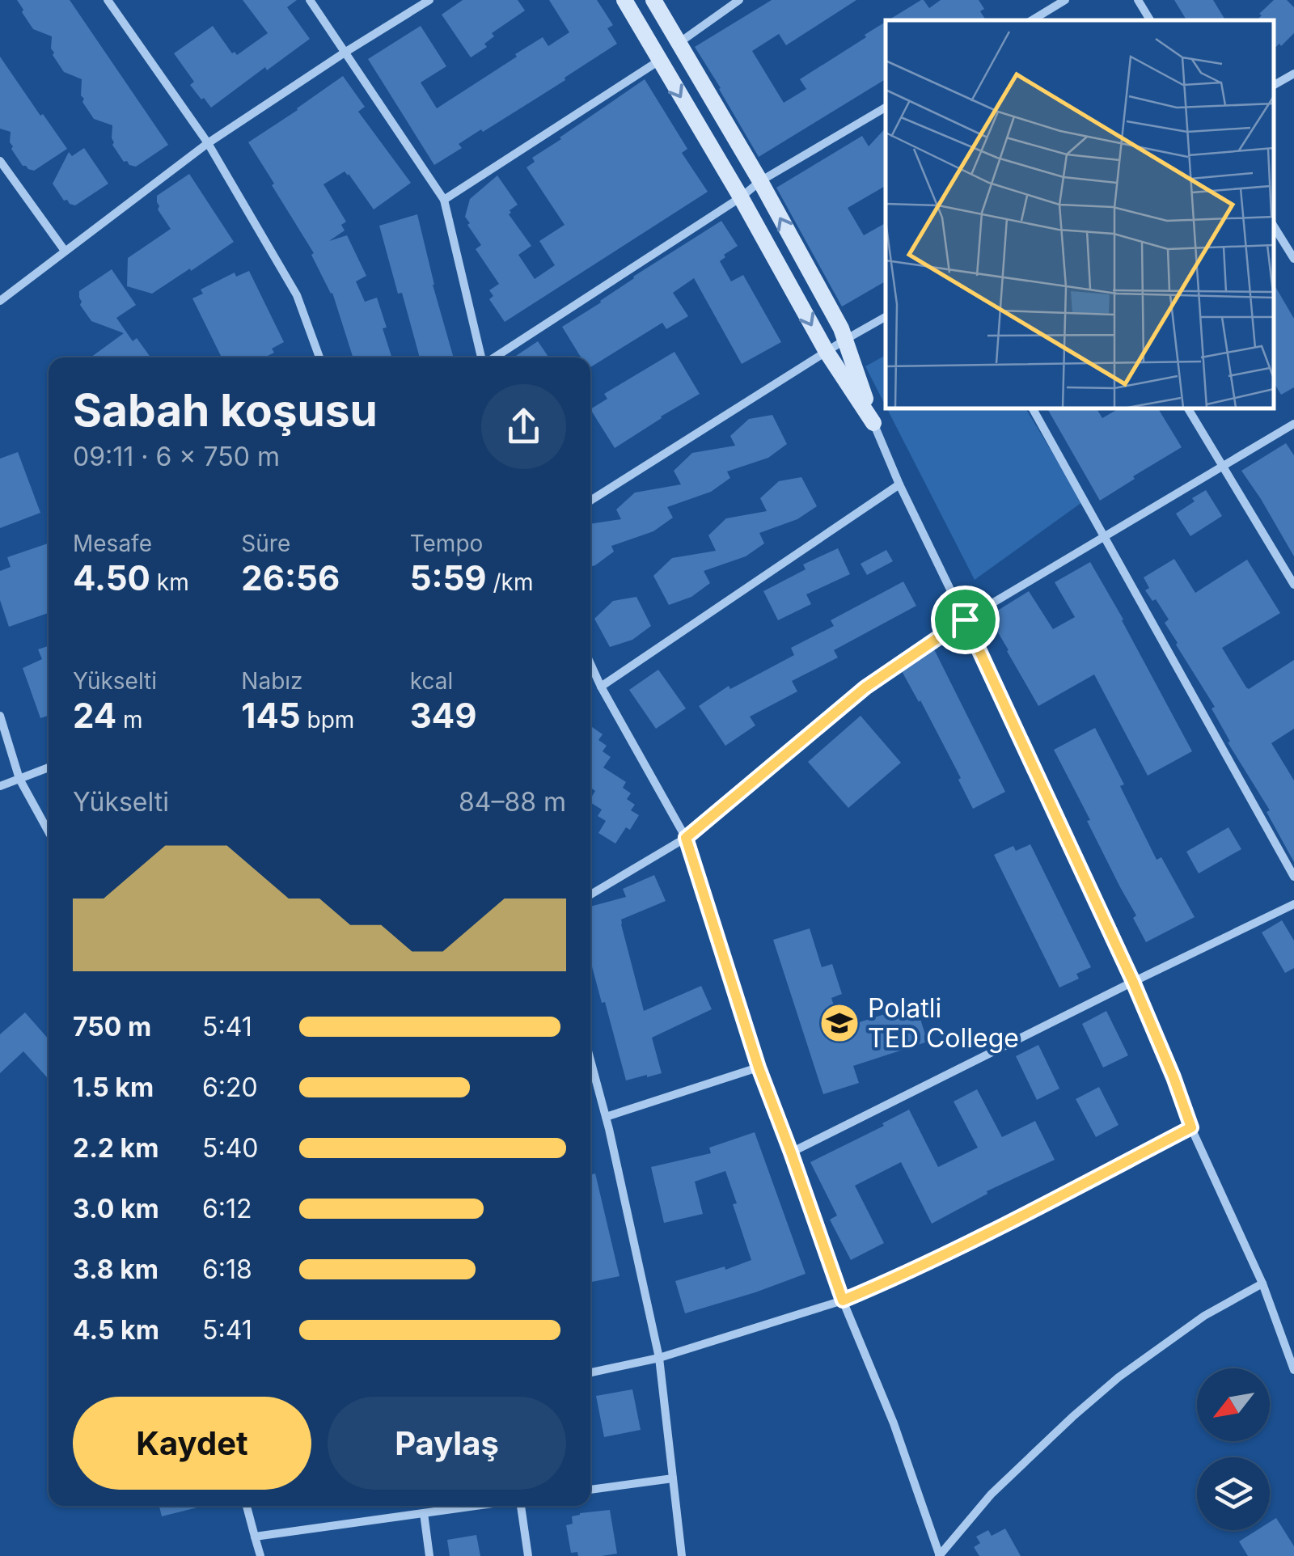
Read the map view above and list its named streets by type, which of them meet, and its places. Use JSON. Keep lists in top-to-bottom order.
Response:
{
  "places": {
    "school or university": ["Polatli TED College"]
  },
  "north": "bottom left",
  "page": {
    "heading": ["Sabah koşusu", "09:11 · 6 × 750 m"],
    "stats": [
      ["Mesafe", "4.50 km"],
      ["Süre", "26:56"],
      ["Tempo", "5:59 /km"],
      ["Yükselti", "24 m"],
      ["Nabız", "145 bpm"],
      ["kcal", "349"]
    ],
    "chart": ["Yükselti", "84–88 m"],
    "list": [
      {
        "name": "750 m",
        "note": "5:41"
      },
      {
        "name": "1.5 km",
        "note": "6:20"
      },
      {
        "name": "2.2 km",
        "note": "5:40"
      },
      {
        "name": "3.0 km",
        "note": "6:12"
      },
      {
        "name": "3.8 km",
        "note": "6:18"
      },
      {
        "name": "4.5 km",
        "note": "5:41"
      }
    ],
    "buttons": ["Kaydet", "Paylaş"]
  }
}
